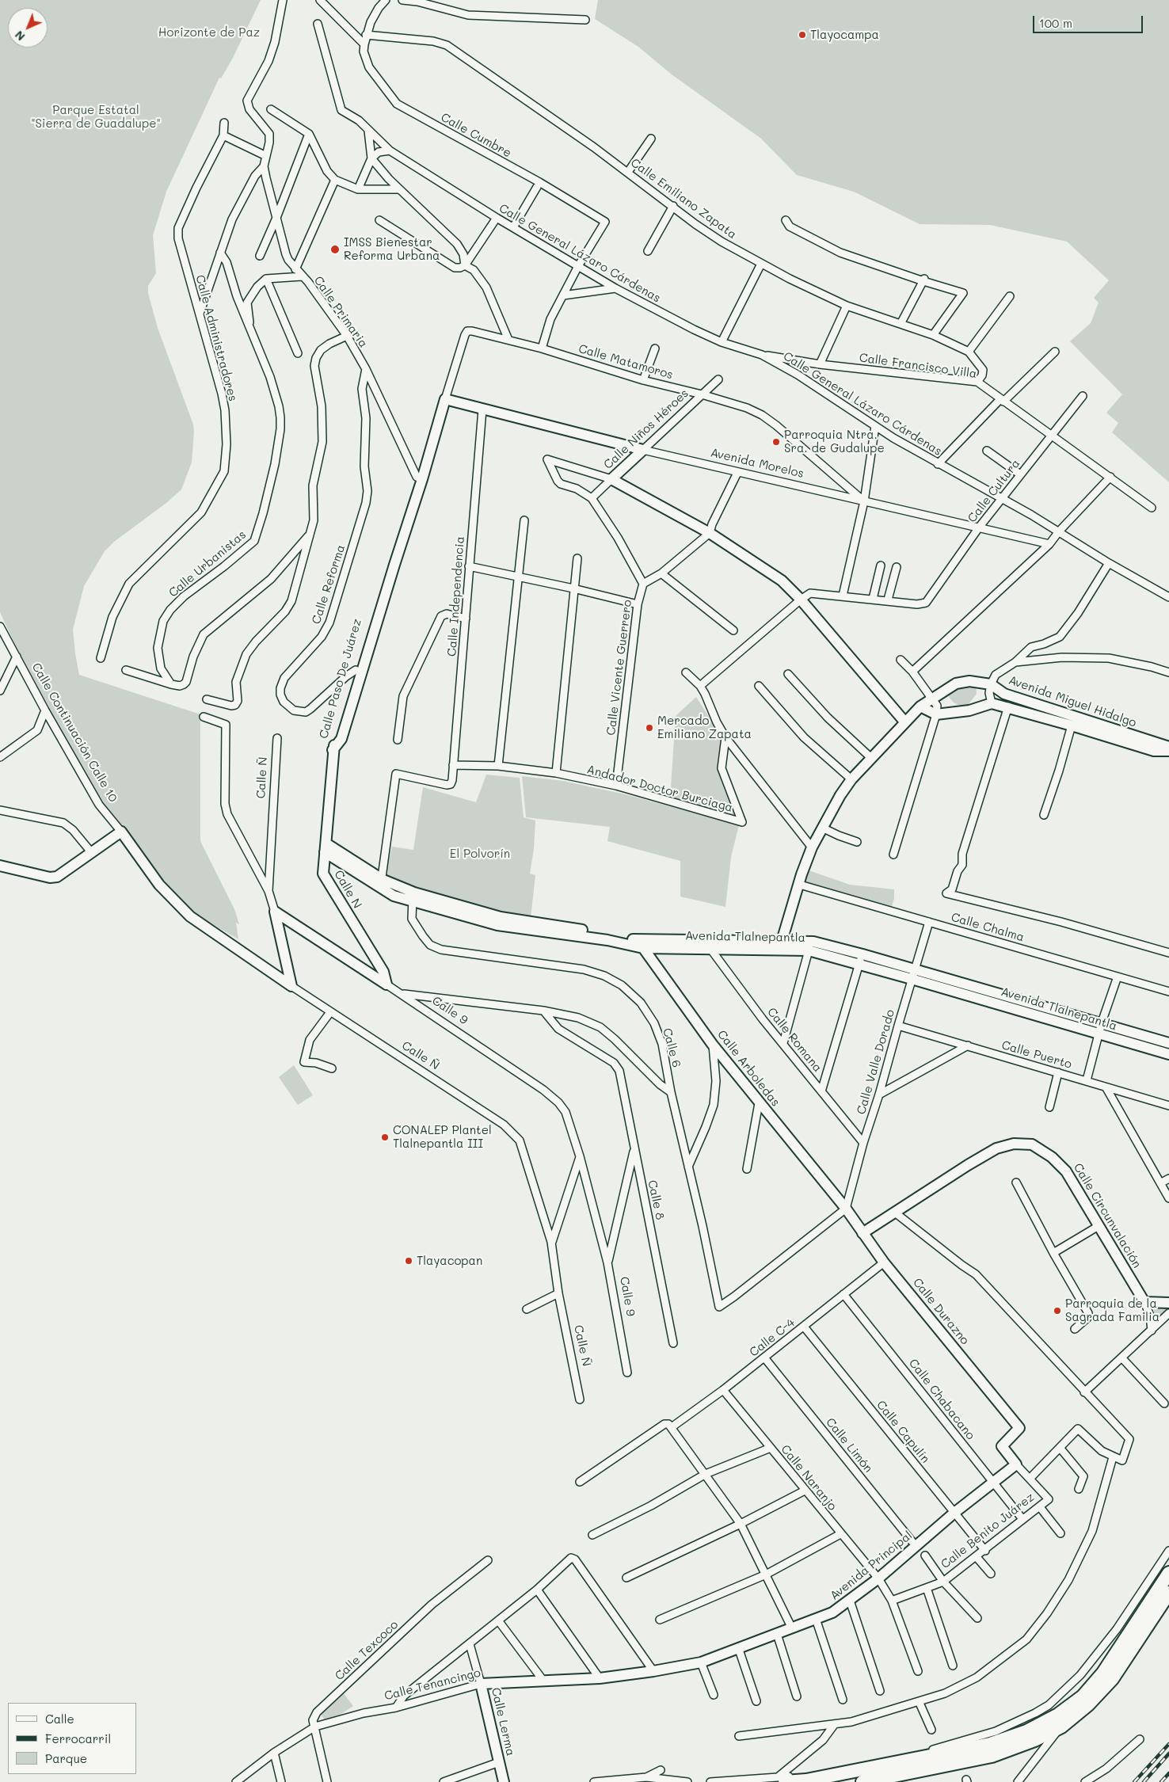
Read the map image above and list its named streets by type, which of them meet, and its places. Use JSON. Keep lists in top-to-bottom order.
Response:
{
  "streets": {
    "street": [
      "Calle Cumbre",
      "Calle Emiliano Zapata",
      "Calle General Lázaro Cárdenas",
      "Calle Primaria",
      "Calle Administradores",
      "Calle Matamoros",
      "Calle Francisco Villa",
      "Calle Niños Héroes",
      "Avenida Morelos",
      "Calle Cultura",
      "Calle Urbanistas",
      "Calle Reforma",
      "Calle Independencia",
      "Calle Vicente Guerrero",
      "Calle Paso De Juárez",
      "Avenida Miguel Hidalgo",
      "Calle Continuación Calle 10",
      "Calle Ñ",
      "Andador Doctor Burciaga",
      "Calle N",
      "Calle Chalma",
      "Avenida Tlalnepantla",
      "Calle 9",
      "Calle Romana",
      "Calle 6",
      "Calle Puerto",
      "Calle Valle Dorado",
      "Calle Arboledas",
      "Calle 8",
      "Calle Circunvalación",
      "Calle Durazno",
      "Calle C-4",
      "Calle Chabacano",
      "Calle Capulín",
      "Calle Limón",
      "Calle Naranjo",
      "Calle Benito Juárez",
      "Avenida Principal",
      "Calle Texcoco",
      "Calle Tenancingo",
      "Calle Lerma"
    ]
  },
  "crossings": [
    ["Calle Cumbre", "Calle Emiliano Zapata"],
    ["Calle Cumbre", "Calle General Lázaro Cárdenas"],
    ["Calle Emiliano Zapata", "Calle Francisco Villa"],
    ["Calle General Lázaro Cárdenas", "Calle Francisco Villa"],
    ["Calle General Lázaro Cárdenas", "Calle Cultura"],
    ["Calle Primaria", "Calle Reforma"],
    ["Calle Matamoros", "Calle Niños Héroes"],
    ["Calle Matamoros", "Avenida Morelos"],
    ["Calle Francisco Villa", "Calle Cultura"],
    ["Calle Niños Héroes", "Avenida Morelos"],
    ["Avenida Morelos", "Calle Cultura"],
    ["Avenida Morelos", "Calle Independencia"],
    ["Calle Reforma", "Calle Paso De Juárez"],
    ["Calle Independencia", "Andador Doctor Burciaga"],
    ["Calle Independencia", "Avenida Tlalnepantla"],
    ["Calle Vicente Guerrero", "Andador Doctor Burciaga"],
    ["Calle Paso De Juárez", "Calle N"],
    ["Calle Continuación Calle 10", "Calle Ñ"],
    ["Calle Ñ", "Calle 9"],
    ["Calle N", "Avenida Tlalnepantla"],
    ["Calle N", "Calle 9"],
    ["Calle Chalma", "Calle Valle Dorado"],
    ["Avenida Tlalnepantla", "Calle Romana"],
    ["Avenida Tlalnepantla", "Calle 6"],
    ["Avenida Tlalnepantla", "Calle Valle Dorado"],
    ["Avenida Tlalnepantla", "Calle Arboledas"],
    ["Calle Romana", "Calle Valle Dorado"],
    ["Calle 6", "Calle Valle Dorado"],
    ["Calle 6", "Calle Arboledas"],
    ["Calle 6", "Calle Durazno"],
    ["Calle Puerto", "Calle Valle Dorado"],
    ["Calle Valle Dorado", "Calle Arboledas"],
    ["Calle Valle Dorado", "Calle Durazno"],
    ["Calle Arboledas", "Calle Durazno"],
    ["Calle Circunvalación", "Calle Durazno"],
    ["Calle Durazno", "Calle C-4"],
    ["Calle Durazno", "Calle Benito Juárez"],
    ["Calle C-4", "Calle Chabacano"],
    ["Calle C-4", "Calle Capulín"],
    ["Calle C-4", "Calle Limón"],
    ["Calle C-4", "Calle Naranjo"],
    ["Calle Chabacano", "Calle Benito Juárez"],
    ["Calle Chabacano", "Avenida Principal"],
    ["Calle Capulín", "Calle Benito Juárez"],
    ["Calle Capulín", "Avenida Principal"],
    ["Calle Limón", "Avenida Principal"],
    ["Calle Naranjo", "Calle Benito Juárez"],
    ["Calle Naranjo", "Avenida Principal"],
    ["Calle Benito Juárez", "Avenida Principal"],
    ["Avenida Principal", "Calle Tenancingo"],
    ["Calle Texcoco", "Calle Tenancingo"],
    ["Calle Tenancingo", "Calle Lerma"]
  ],
  "parks": ["Horizonte de Paz", "Parque Estatal \"Sierra de Guadalupe\"", "El Polvorín"],
  "places": [
    "Tlayocampa",
    "IMSS Bienestar Reforma Urbana",
    "Parroquia Ntra. Sra. de Gudalupe",
    "Mercado Emiliano Zapata",
    "CONALEP Plantel Tlalnepantla III",
    "Tlayacopan",
    "Parroquia de la Sagrada Familia"
  ],
  "legend": ["Calle", "Ferrocarril", "Parque"],
  "scale_bar": "100 m",
  "north": "bottom left"
}
